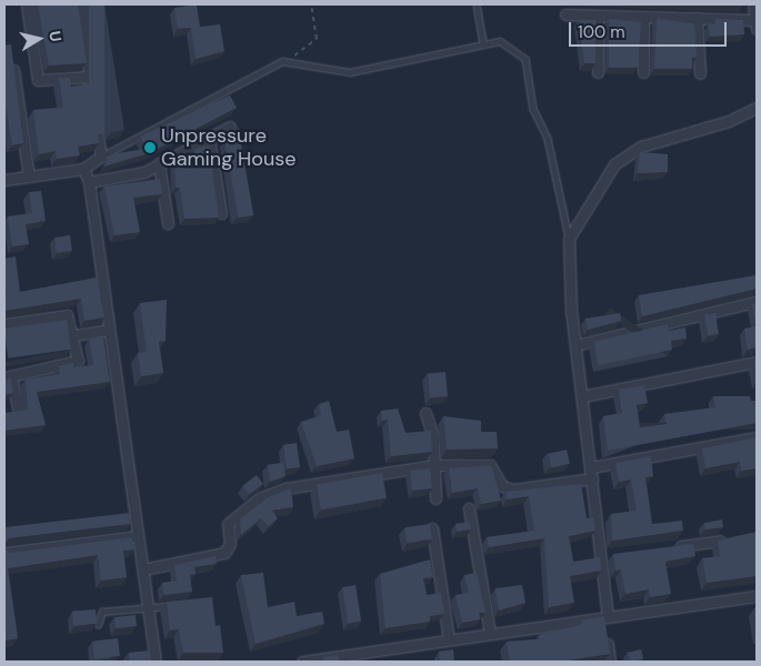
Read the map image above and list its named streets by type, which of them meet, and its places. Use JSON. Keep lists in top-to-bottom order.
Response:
{
  "places": ["Unpressure Gaming House"],
  "scale_bar": "100 m",
  "north": "right"
}
